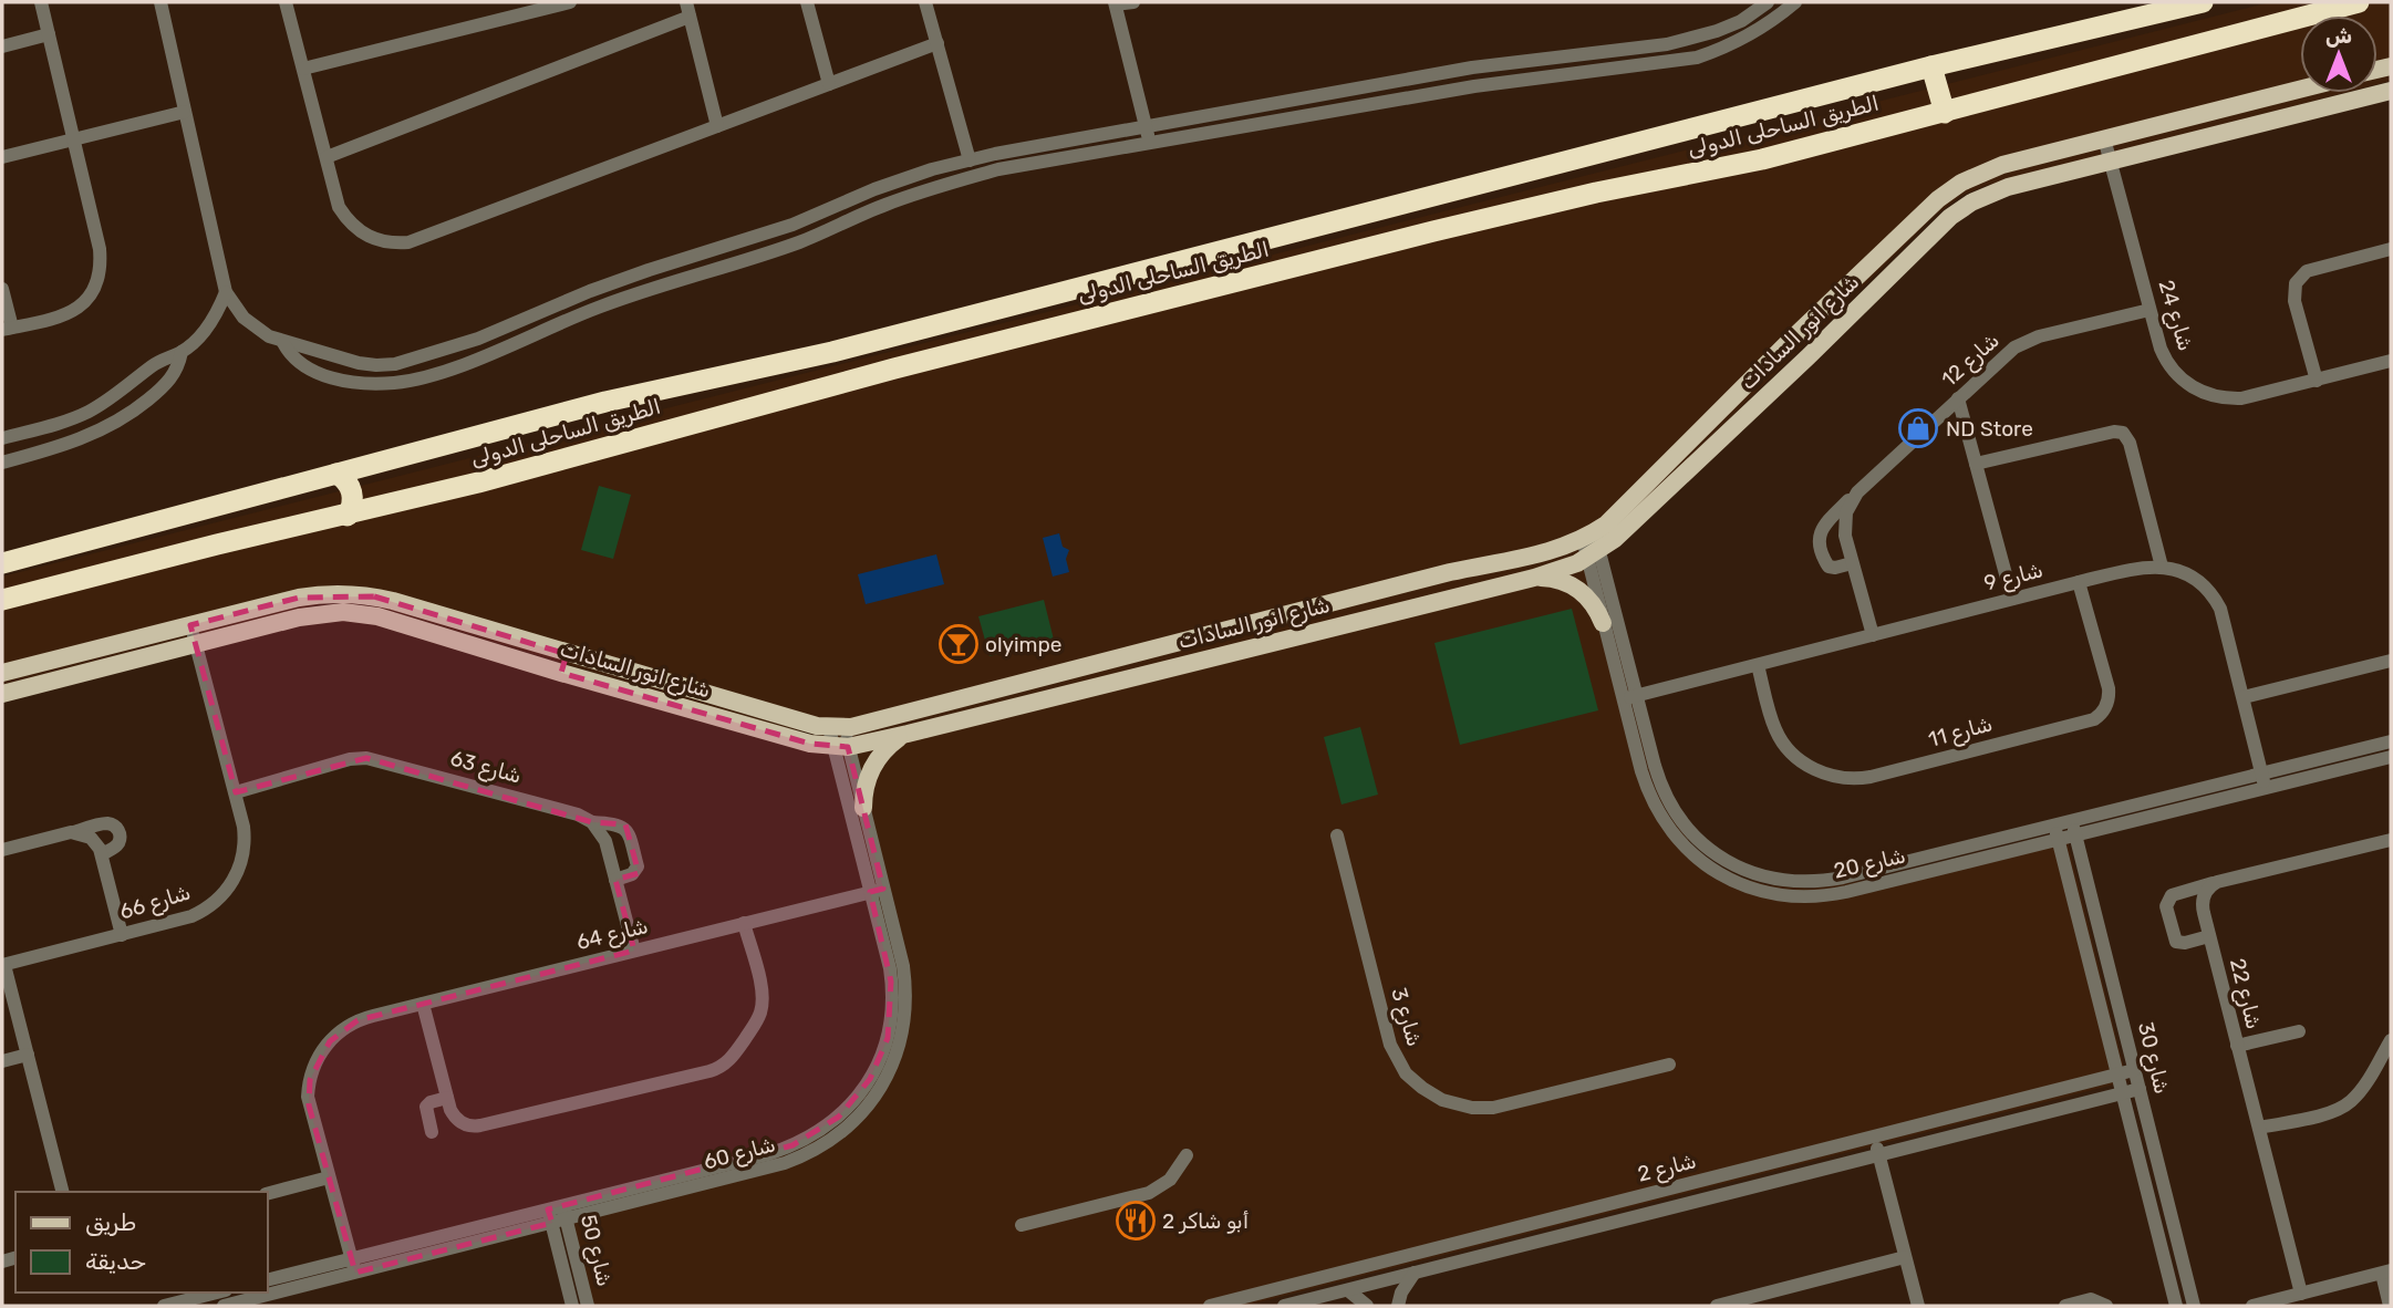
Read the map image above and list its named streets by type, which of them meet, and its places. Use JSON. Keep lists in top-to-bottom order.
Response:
{
  "streets": {
    "highway": ["الطريق الساحلى الدولى"],
    "main road": ["شارع انور السادات"],
    "street": [
      "شارع 24",
      "شارع 12",
      "شارع 9",
      "شارع 11",
      "شارع 63",
      "شارع 20",
      "شارع 66",
      "شارع 64",
      "شارع 22",
      "شارع 3",
      "شارع 30",
      "شارع 60",
      "شارع 2",
      "شارع 50"
    ]
  },
  "crossings": [
    ["شارع 24", "شارع انور السادات"],
    ["شارع 24", "شارع 12"],
    ["شارع انور السادات", "شارع 20"],
    ["شارع انور السادات", "شارع 66"],
    ["شارع انور السادات", "شارع 60"],
    ["شارع 12", "شارع 9"],
    ["شارع 9", "شارع 11"],
    ["شارع 9", "شارع 20"],
    ["شارع 63", "شارع 66"],
    ["شارع 20", "شارع 30"],
    ["شارع 64", "شارع 60"],
    ["شارع 30", "شارع 2"],
    ["شارع 60", "شارع 50"]
  ],
  "places": {
    "shop": ["ND Store"],
    "bar": ["olyimpe"],
    "restaurant": ["أبو شاكر 2"]
  },
  "legend": ["طريق", "حديقة"],
  "north": "top"
}
